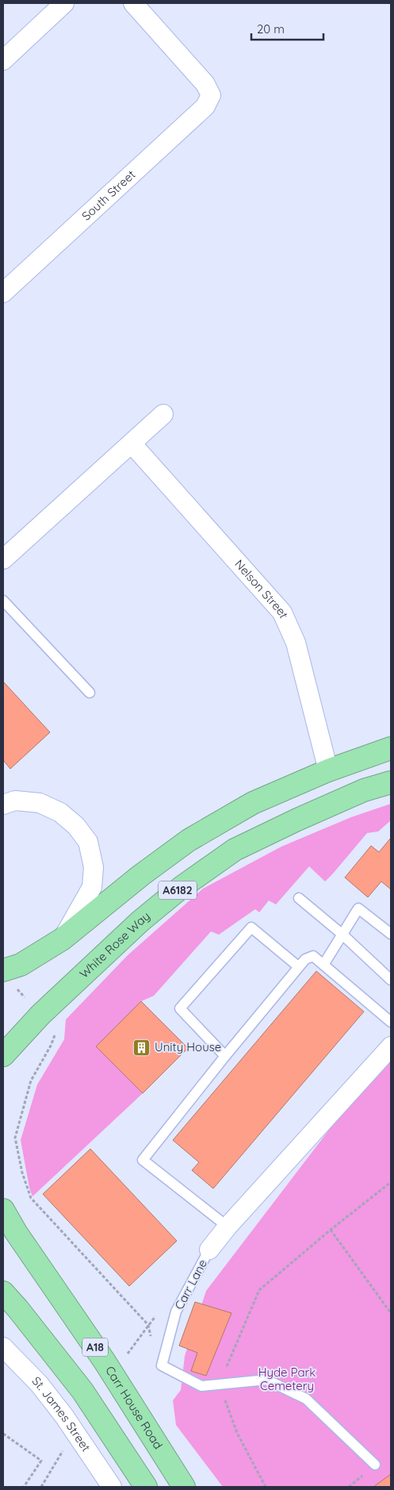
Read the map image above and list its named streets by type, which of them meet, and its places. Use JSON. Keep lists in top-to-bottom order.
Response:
{
  "streets": {
    "highway": [
      "A6182",
      "White Rose Way",
      "A18",
      "Carr House Road"
    ],
    "street": [
      "South Street",
      "Nelson Street",
      "Carr Lane",
      "St. James Street"
    ]
  },
  "crossings": [
    ["Nelson Street", "A6182"]
  ],
  "parks": ["Hyde Park Cemetery"],
  "places": {
    "building": ["Unity House"]
  },
  "scale_bar": "20 m"
}
